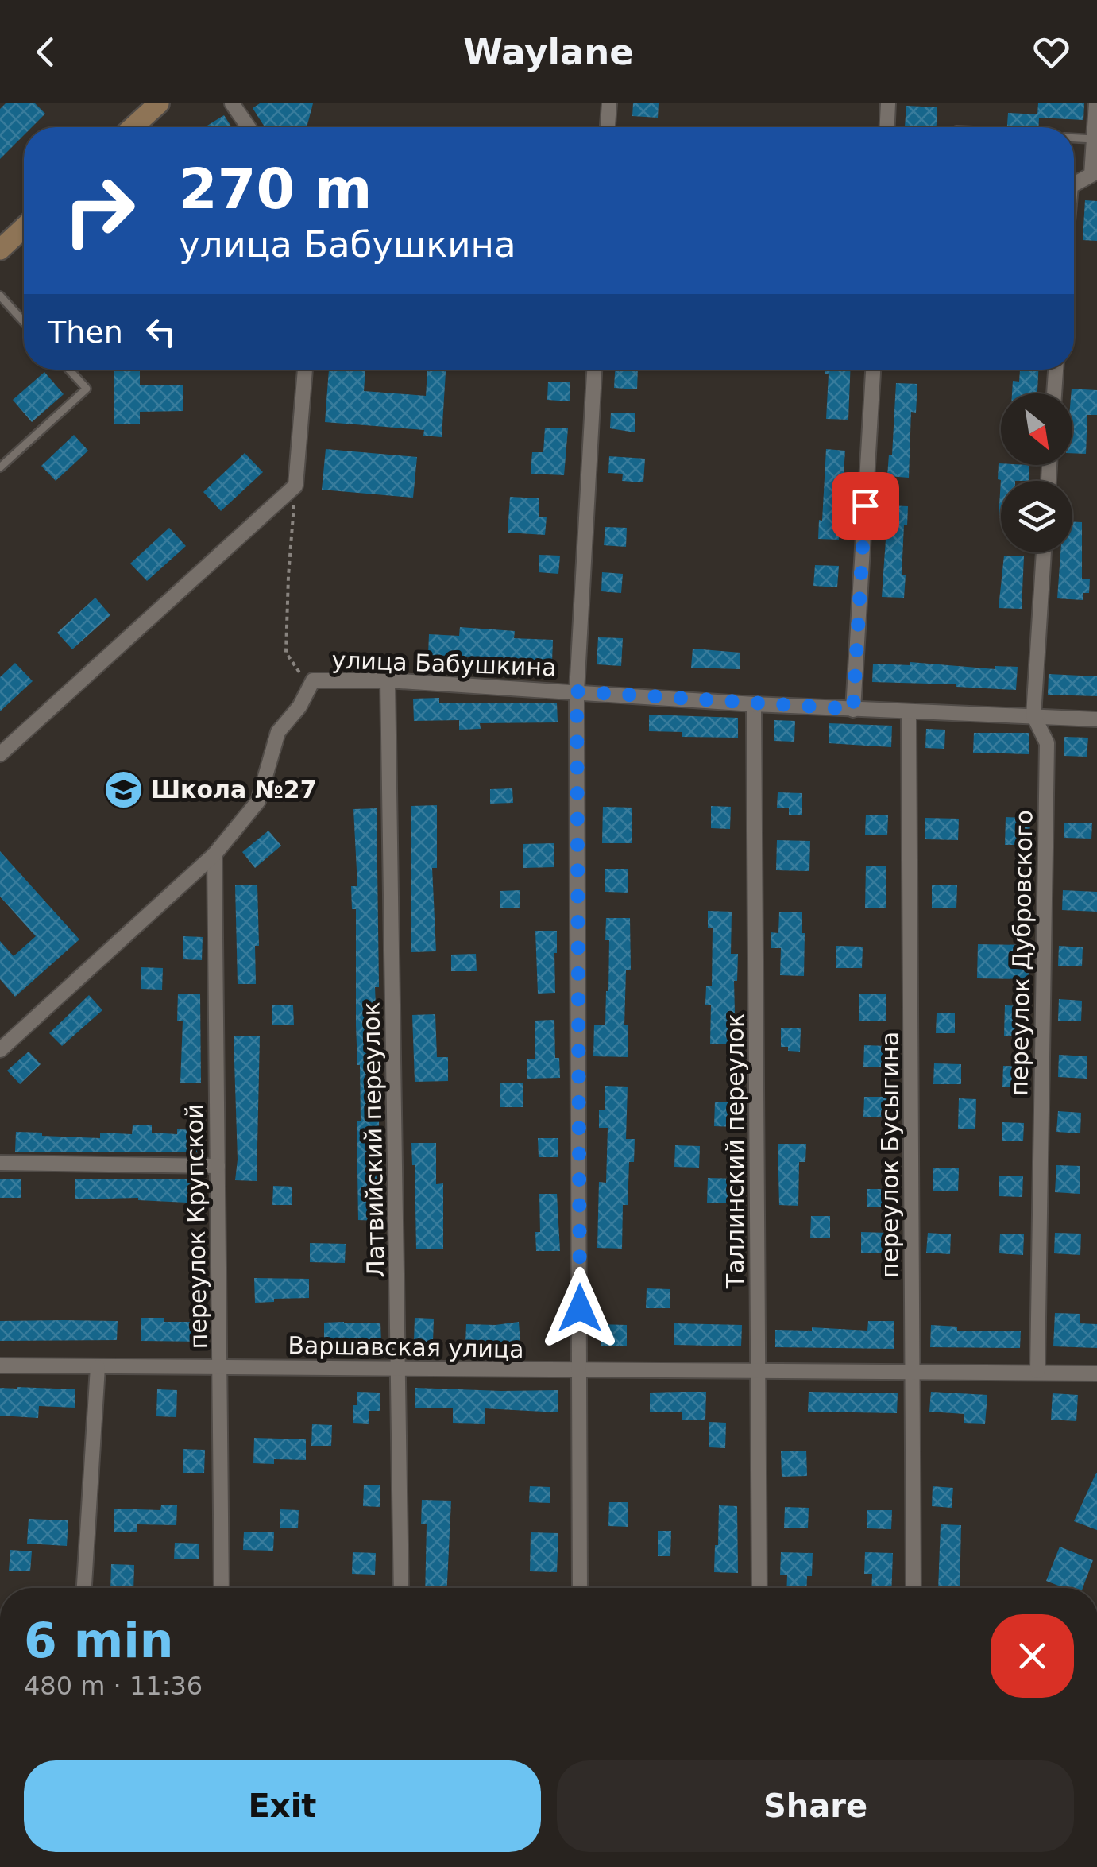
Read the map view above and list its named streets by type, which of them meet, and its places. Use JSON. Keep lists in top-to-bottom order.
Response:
{
  "streets": {
    "street": [
      "улица Бабушкина",
      "переулок Дубровского",
      "Латвийский переулок",
      "Таллинский переулок",
      "переулок Бусыгина",
      "переулок Крупской",
      "Варшавская улица"
    ]
  },
  "crossings": [
    ["улица Бабушкина", "переулок Дубровского"],
    ["улица Бабушкина", "Латвийский переулок"],
    ["улица Бабушкина", "Таллинский переулок"],
    ["улица Бабушкина", "переулок Бусыгина"],
    ["переулок Дубровского", "Варшавская улица"],
    ["Латвийский переулок", "Варшавская улица"],
    ["Таллинский переулок", "Варшавская улица"],
    ["переулок Бусыгина", "Варшавская улица"],
    ["переулок Крупской", "Варшавская улица"]
  ],
  "places": {
    "school or university": ["Школа №27"]
  },
  "north": "bottom right",
  "page": {
    "header": "Waylane",
    "turn": ["270 m", "улица Бабушкина"],
    "then": "Then",
    "heading": ["6 min", "480 m · 11:36"],
    "buttons": ["Exit", "Share"]
  }
}
